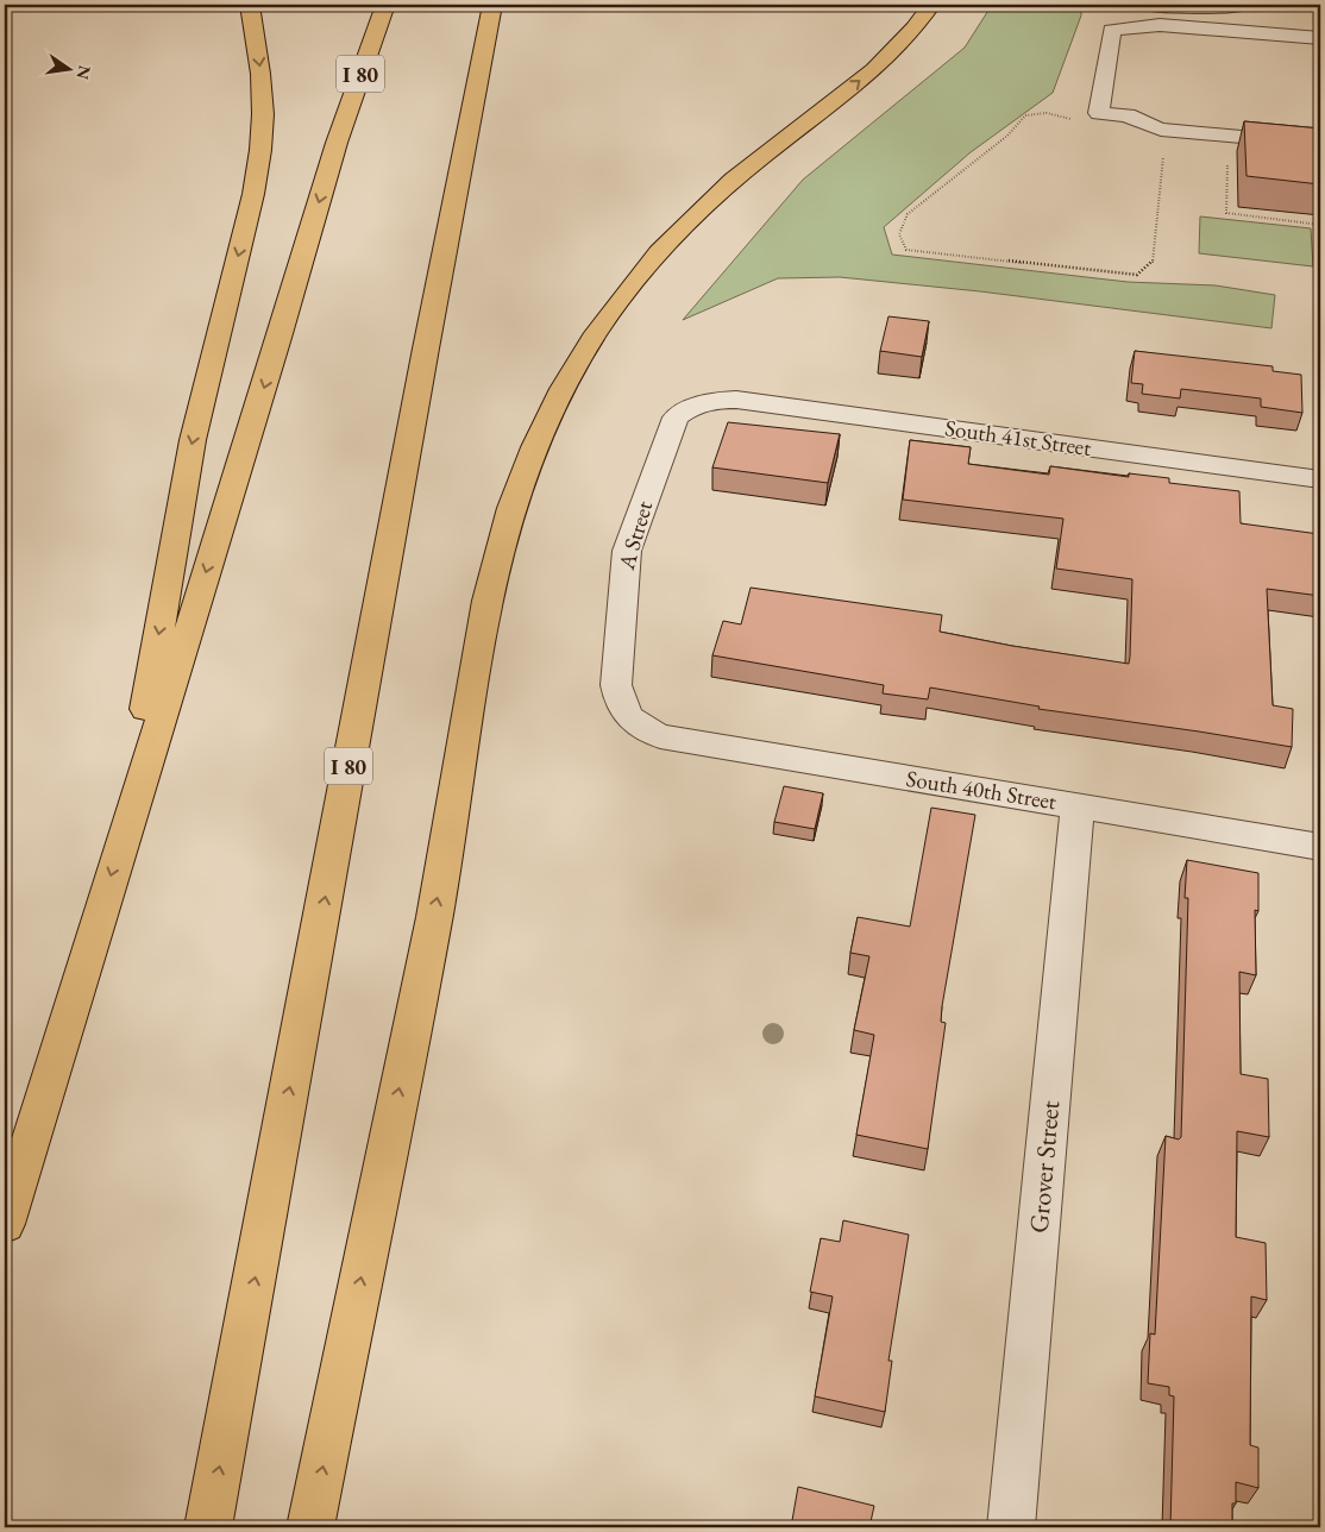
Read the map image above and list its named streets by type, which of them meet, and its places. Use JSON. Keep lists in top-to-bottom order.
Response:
{
  "streets": {
    "highway": ["I 80"],
    "street": [
      "South 41st Street",
      "A Street",
      "South 40th Street",
      "Grover Street"
    ]
  },
  "crossings": [
    ["South 41st Street", "A Street"],
    ["A Street", "South 40th Street"],
    ["South 40th Street", "Grover Street"]
  ],
  "north": "right"
}
